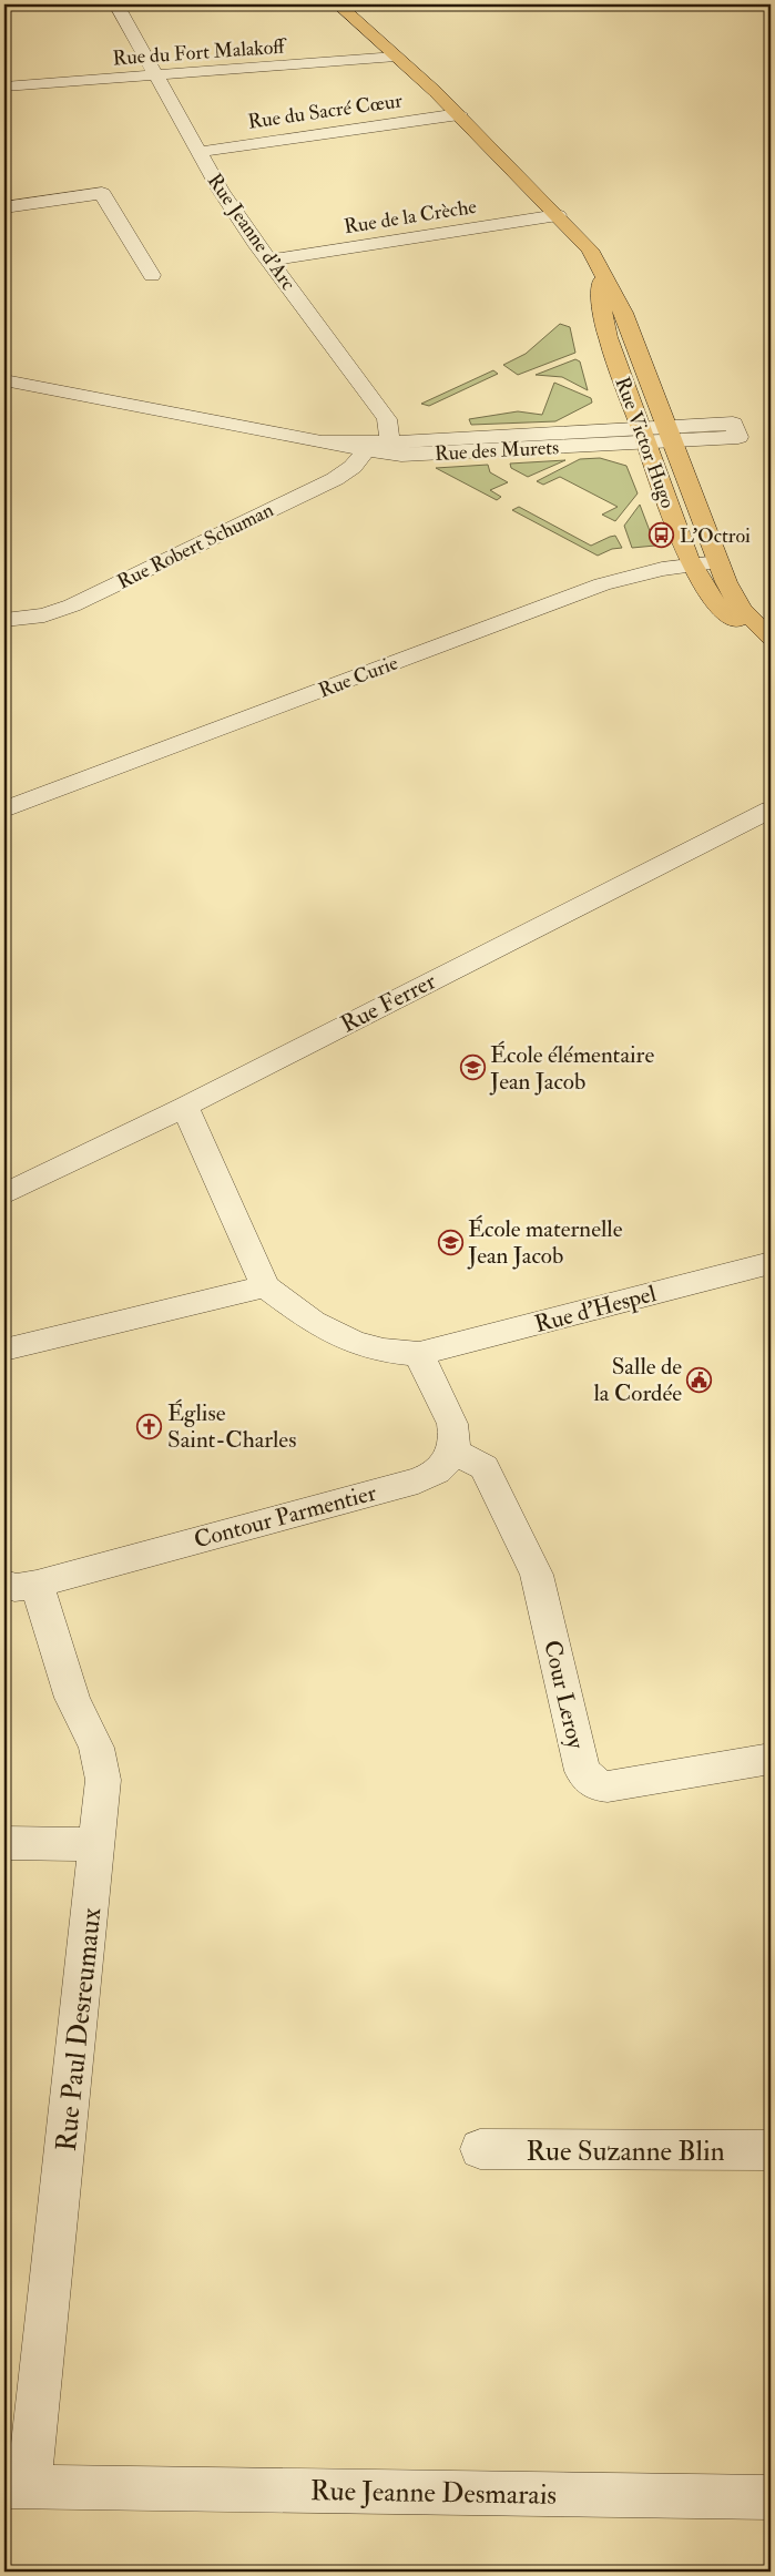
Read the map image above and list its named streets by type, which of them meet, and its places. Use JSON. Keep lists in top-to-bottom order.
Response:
{
  "streets": {
    "main road": ["Rue Victor Hugo"],
    "street": [
      "Rue du Fort Malakoff",
      "Rue du Sacré Cœur",
      "Rue de la Crèche",
      "Rue Jeanne d'Arc",
      "Rue des Murets",
      "Rue Robert Schuman",
      "Rue Curie",
      "Rue Ferrer",
      "Rue d'Hespel",
      "Contour Parmentier",
      "Cour Leroy",
      "Rue Paul Desreumaux",
      "Rue Suzanne Blin",
      "Rue Jeanne Desmarais"
    ]
  },
  "crossings": [
    ["Rue du Fort Malakoff", "Rue Jeanne d'Arc"],
    ["Rue du Fort Malakoff", "Rue Victor Hugo"],
    ["Rue du Sacré Cœur", "Rue Jeanne d'Arc"],
    ["Rue du Sacré Cœur", "Rue Victor Hugo"],
    ["Rue de la Crèche", "Rue Jeanne d'Arc"],
    ["Rue de la Crèche", "Rue Victor Hugo"],
    ["Rue Jeanne d'Arc", "Rue des Murets"],
    ["Rue Jeanne d'Arc", "Rue Robert Schuman"],
    ["Rue Victor Hugo", "Rue des Murets"],
    ["Rue Victor Hugo", "Rue Curie"],
    ["Rue des Murets", "Rue Robert Schuman"],
    ["Contour Parmentier", "Cour Leroy"],
    ["Contour Parmentier", "Rue Paul Desreumaux"],
    ["Rue Paul Desreumaux", "Rue Jeanne Desmarais"]
  ],
  "places": {
    "bus stop": ["L'Octroi"],
    "school or university": ["École élémentaire Jean Jacob", "École maternelle Jean Jacob"],
    "public building": ["Salle de la Cordée"],
    "church": ["Église Saint-Charles"]
  }
}
